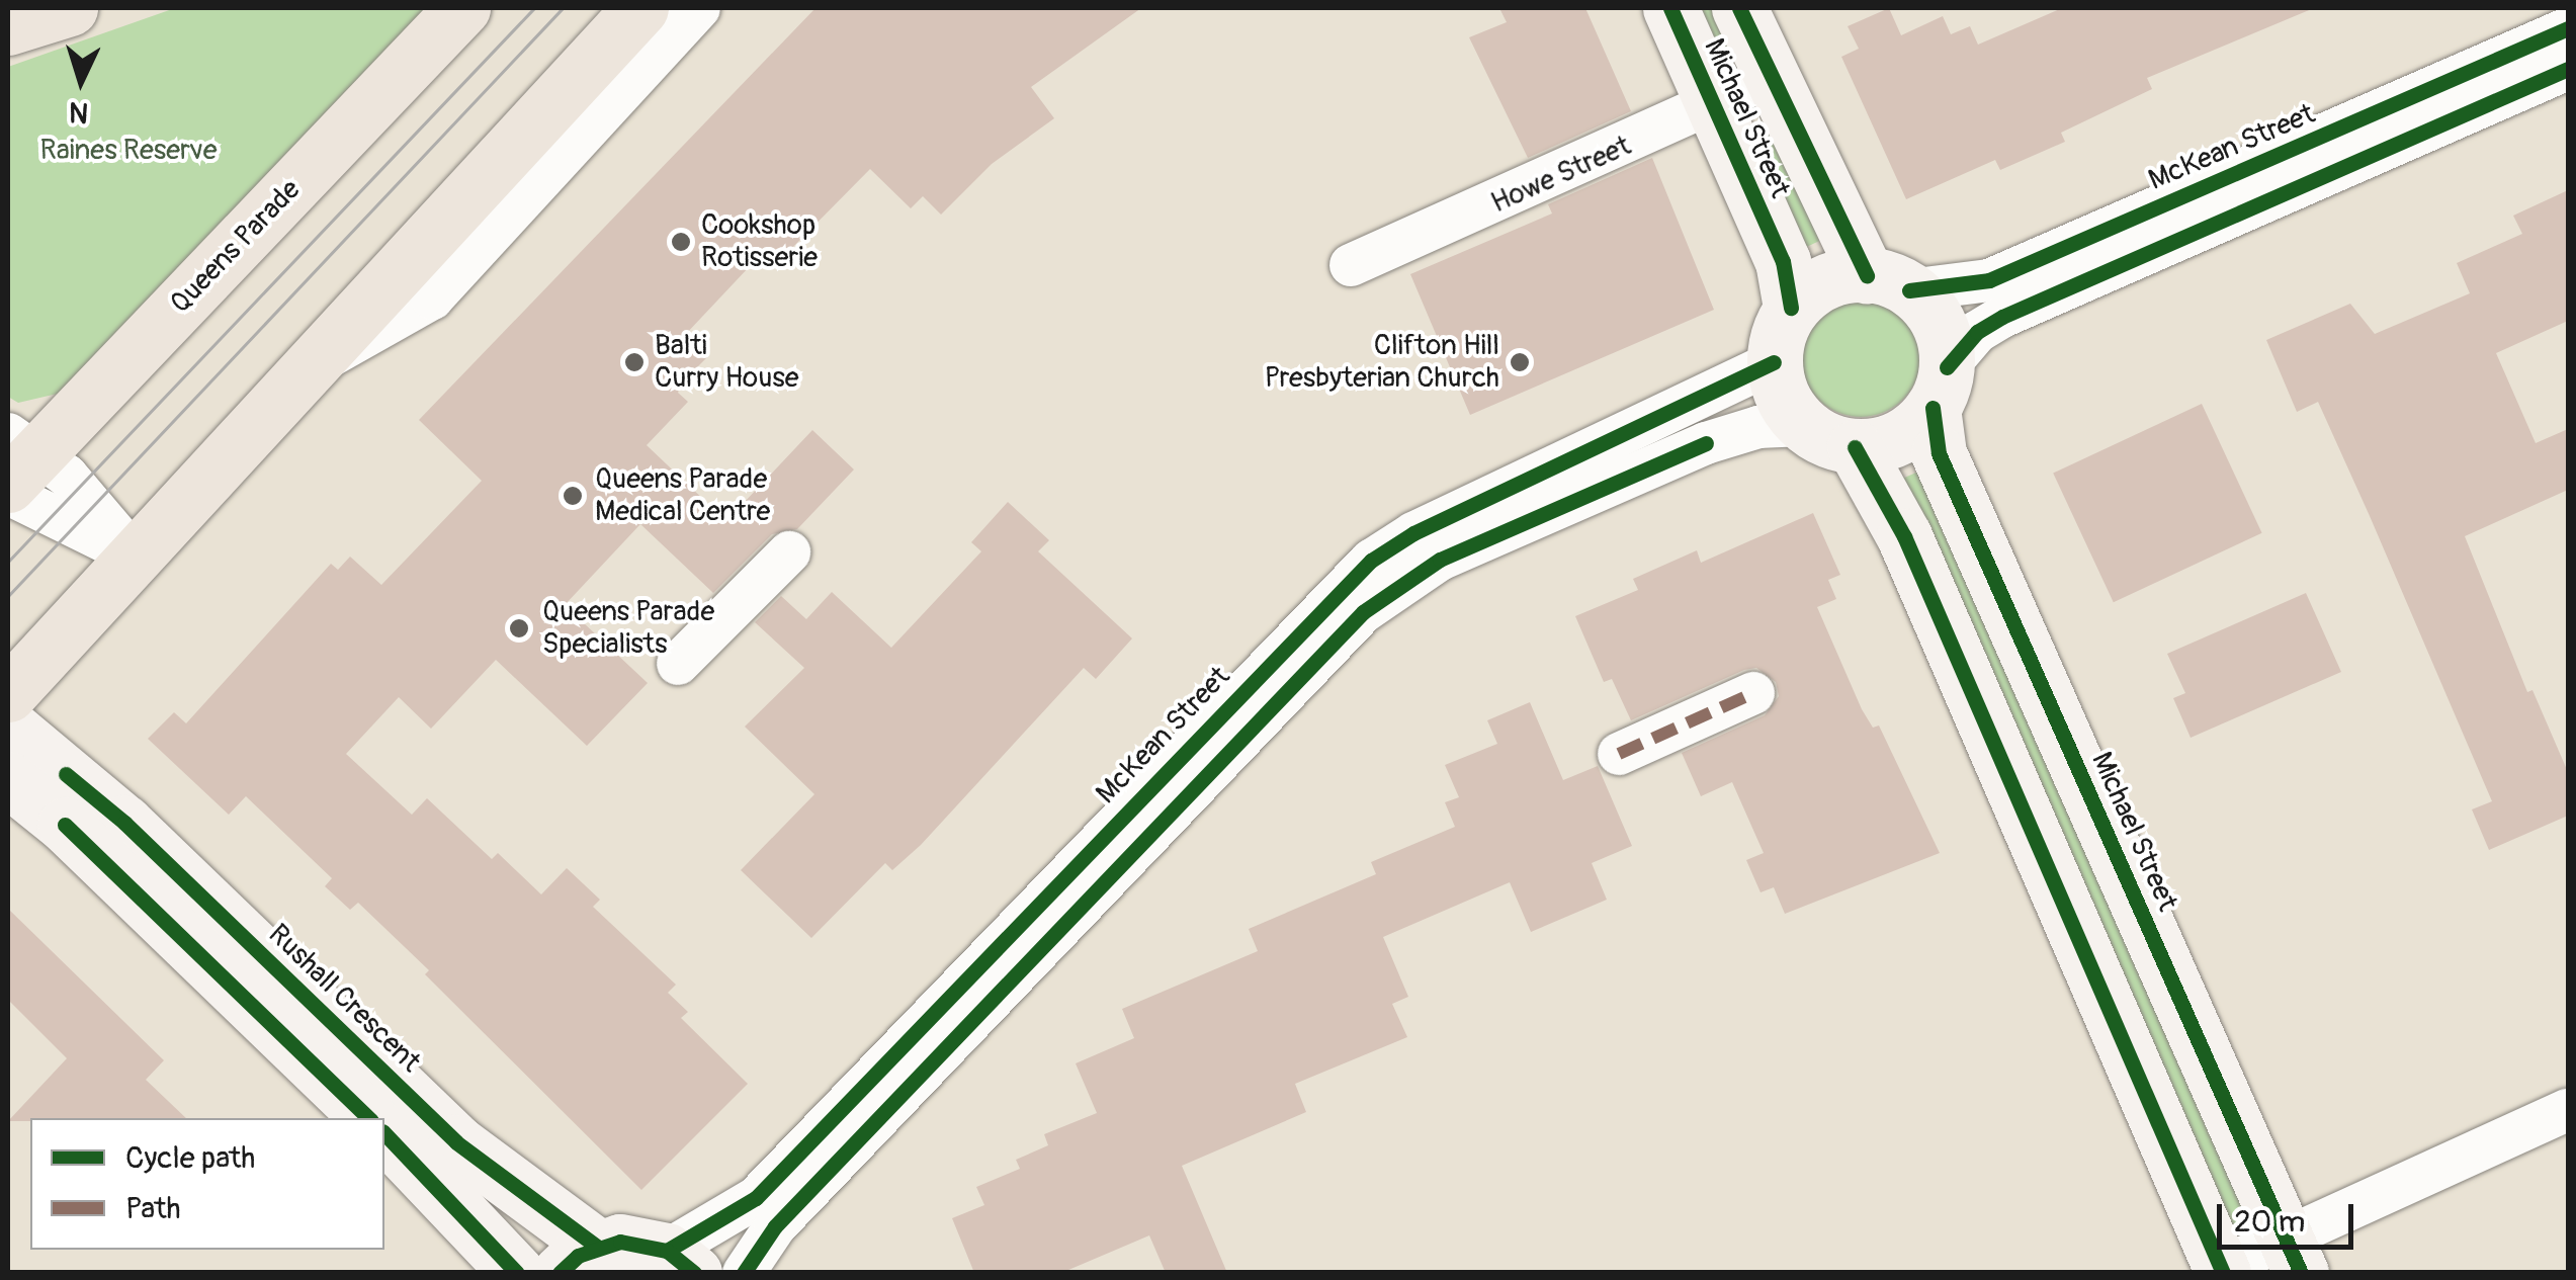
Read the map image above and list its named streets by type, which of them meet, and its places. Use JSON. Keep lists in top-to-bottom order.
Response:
{
  "streets": {
    "main road": ["Queens Parade"],
    "street": [
      "Michael Street",
      "McKean Street",
      "Howe Street",
      "Rushall Crescent"
    ]
  },
  "crossings": [
    ["Michael Street", "McKean Street"],
    ["Michael Street", "Howe Street"]
  ],
  "parks": ["Raines Reserve"],
  "places": [
    "Cookshop Rotisserie",
    "Balti Curry House",
    "Clifton Hill Presbyterian Church",
    "Queens Parade Medical Centre",
    "Queens Parade Specialists"
  ],
  "legend": ["Cycle path", "Path"],
  "scale_bar": "20 m",
  "north": "bottom"
}
